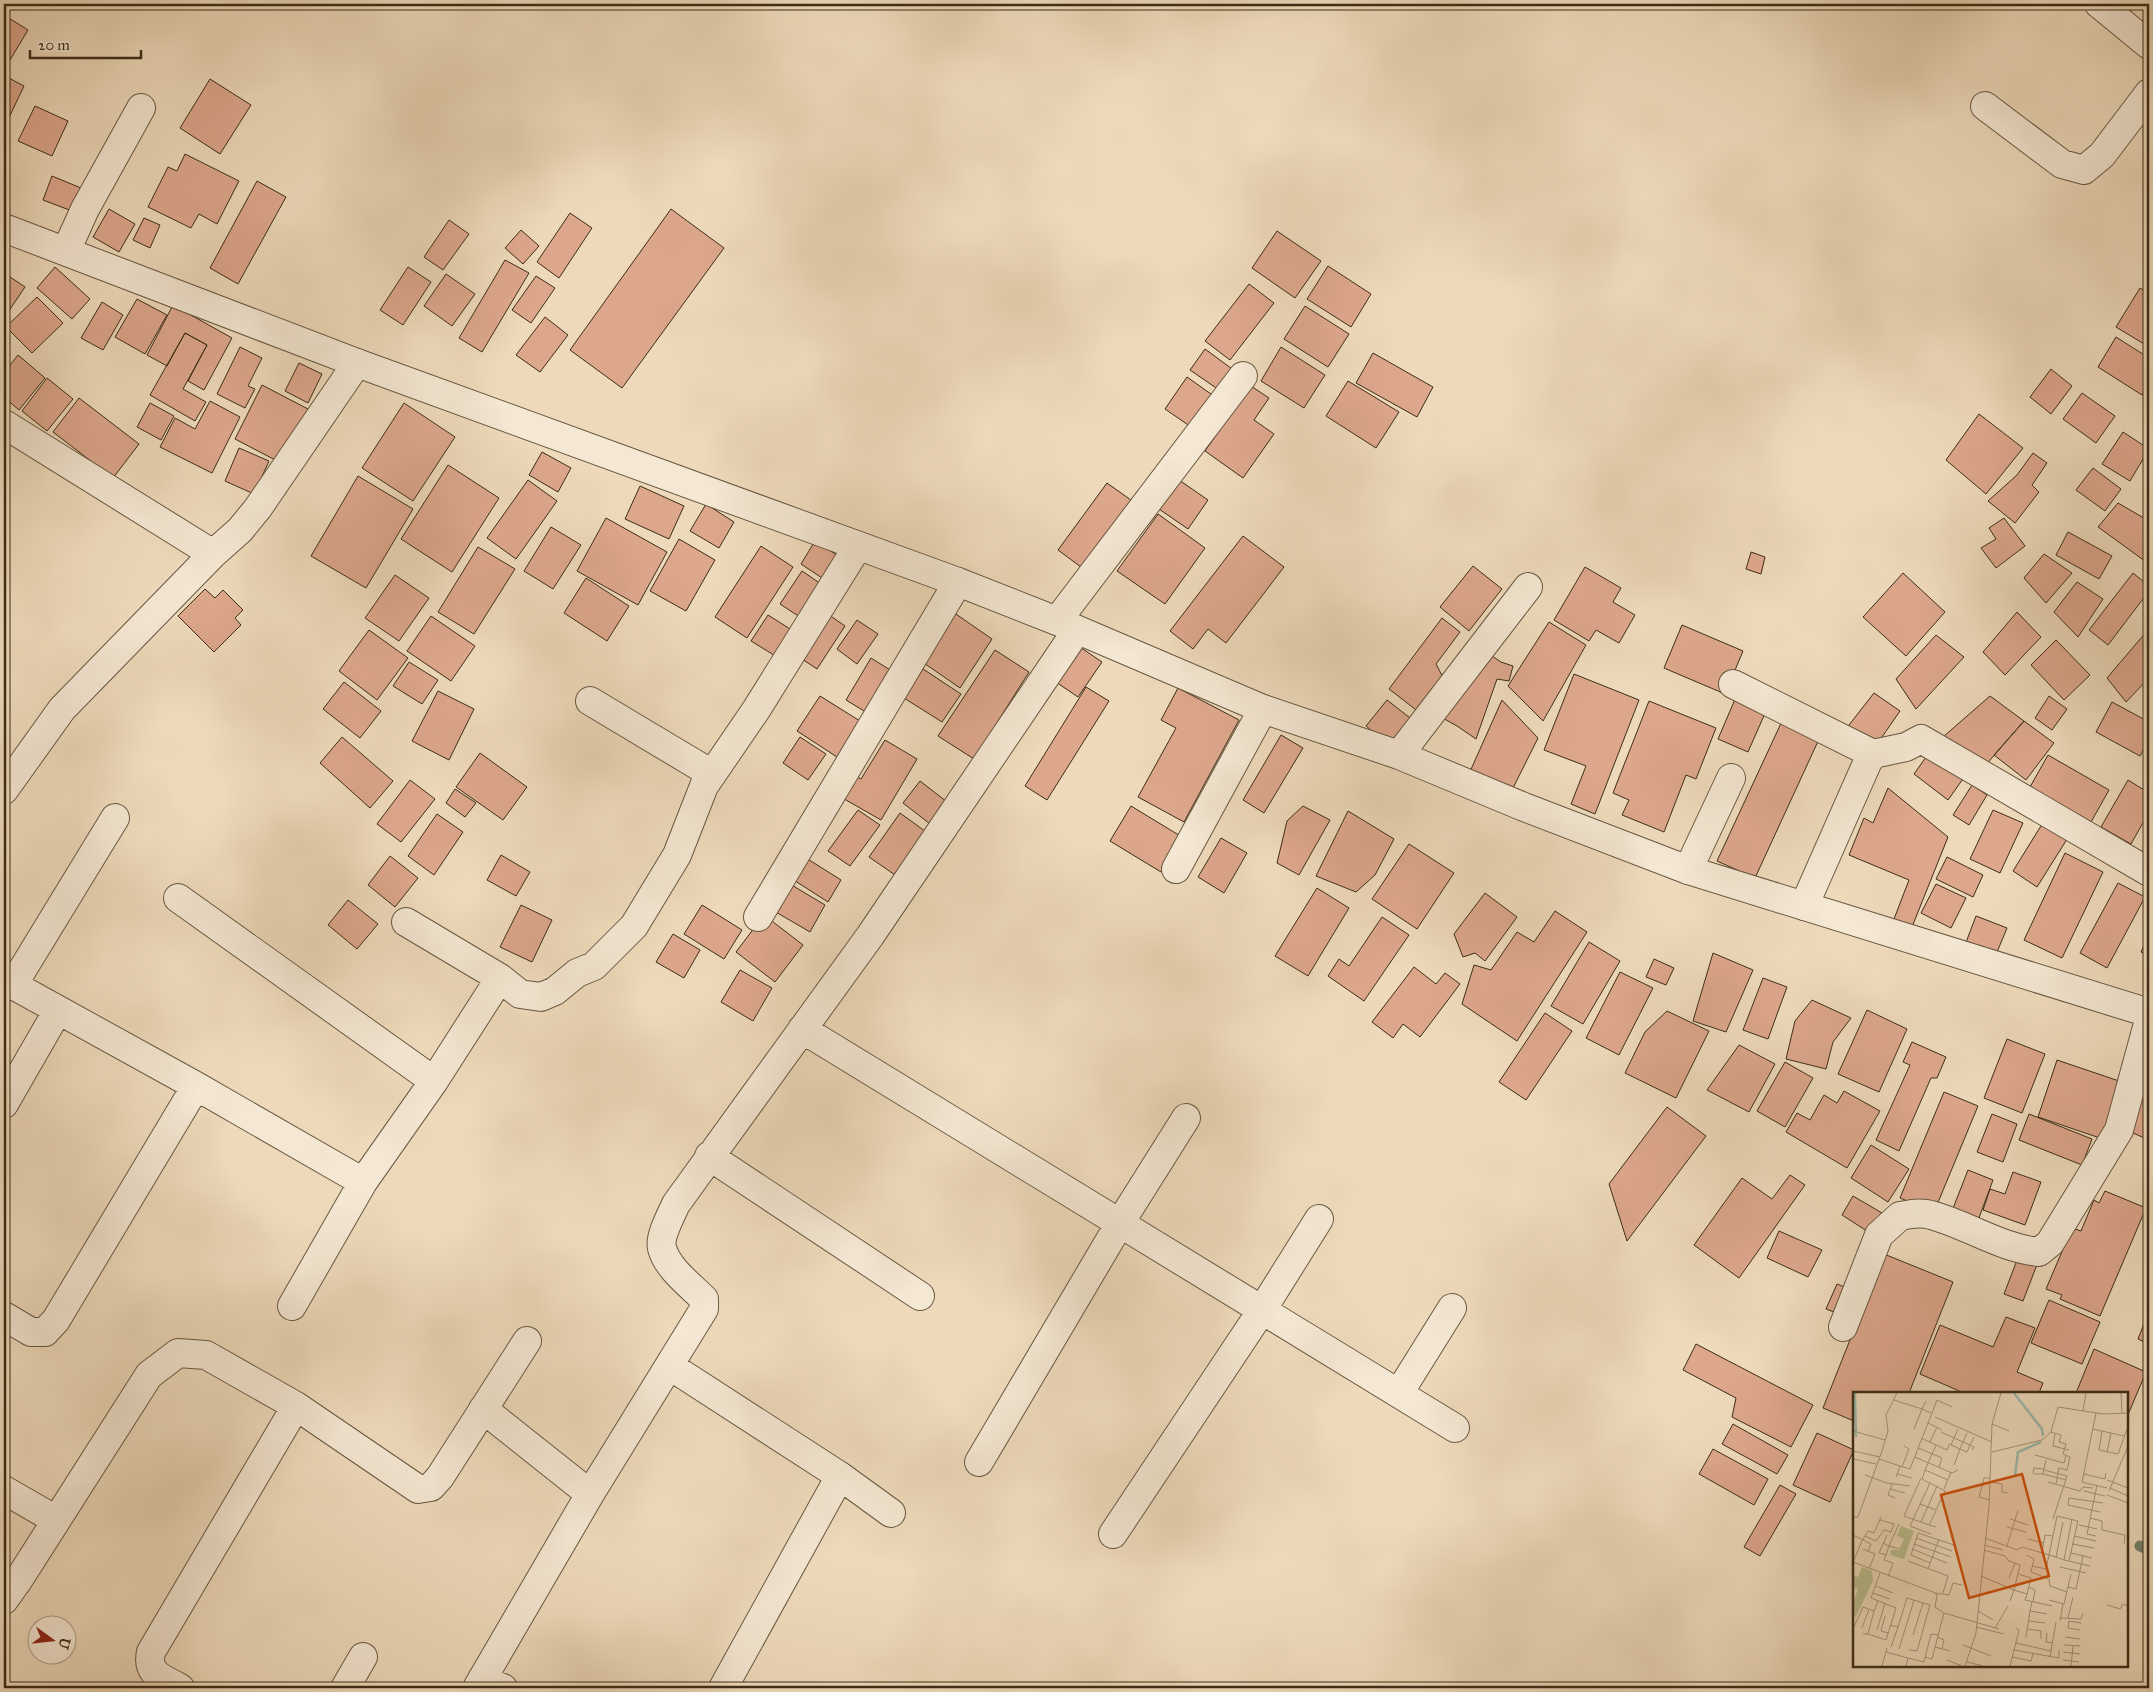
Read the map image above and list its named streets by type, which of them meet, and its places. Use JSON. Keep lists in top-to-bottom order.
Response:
{
  "scale_bar": "20 m",
  "north": "right"
}
